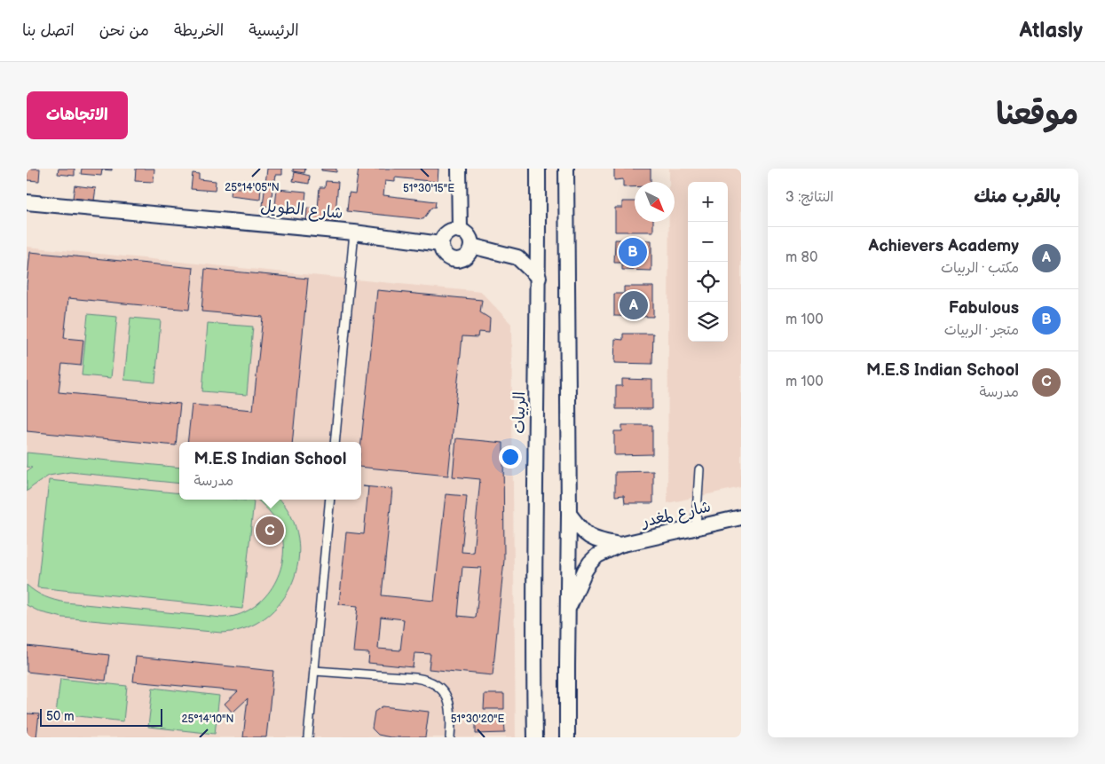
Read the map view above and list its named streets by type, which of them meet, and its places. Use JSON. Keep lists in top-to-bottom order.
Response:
{
  "streets": {
    "street": ["شارع الطويل", "الربيات", "شارع لمغدر"]
  },
  "scale_bar": "50 m",
  "north": "bottom right",
  "page": {
    "header": "Atlasly",
    "nav": [
      "الرئيسية",
      "الخريطة",
      "من نحن",
      "اتصل بنا"
    ],
    "title": "موقعنا",
    "buttons": "الاتجاهات",
    "heading": ["بالقرب منك", "النتائج: 3"],
    "map_buttons": ["+", "−"],
    "list": [
      {
        "mark": "A",
        "name": "Achievers Academy",
        "note": "مكتب · الربيات",
        "value": "80 m"
      },
      {
        "mark": "B",
        "name": "Fabulous",
        "note": "متجر · الربيات",
        "value": "100 m"
      },
      {
        "mark": "C",
        "name": "M.E.S Indian School",
        "note": "مدرسة",
        "value": "100 m"
      }
    ],
    "pins": ["B", "A", "C"],
    "popup": ["M.E.S Indian School", "مدرسة"],
    "scale": "50 m"
  },
  "coordinates": [
    "25°14'05\"N",
    "51°30'15\"E",
    "51°30'20\"E",
    "25°14'10\"N"
  ]
}
